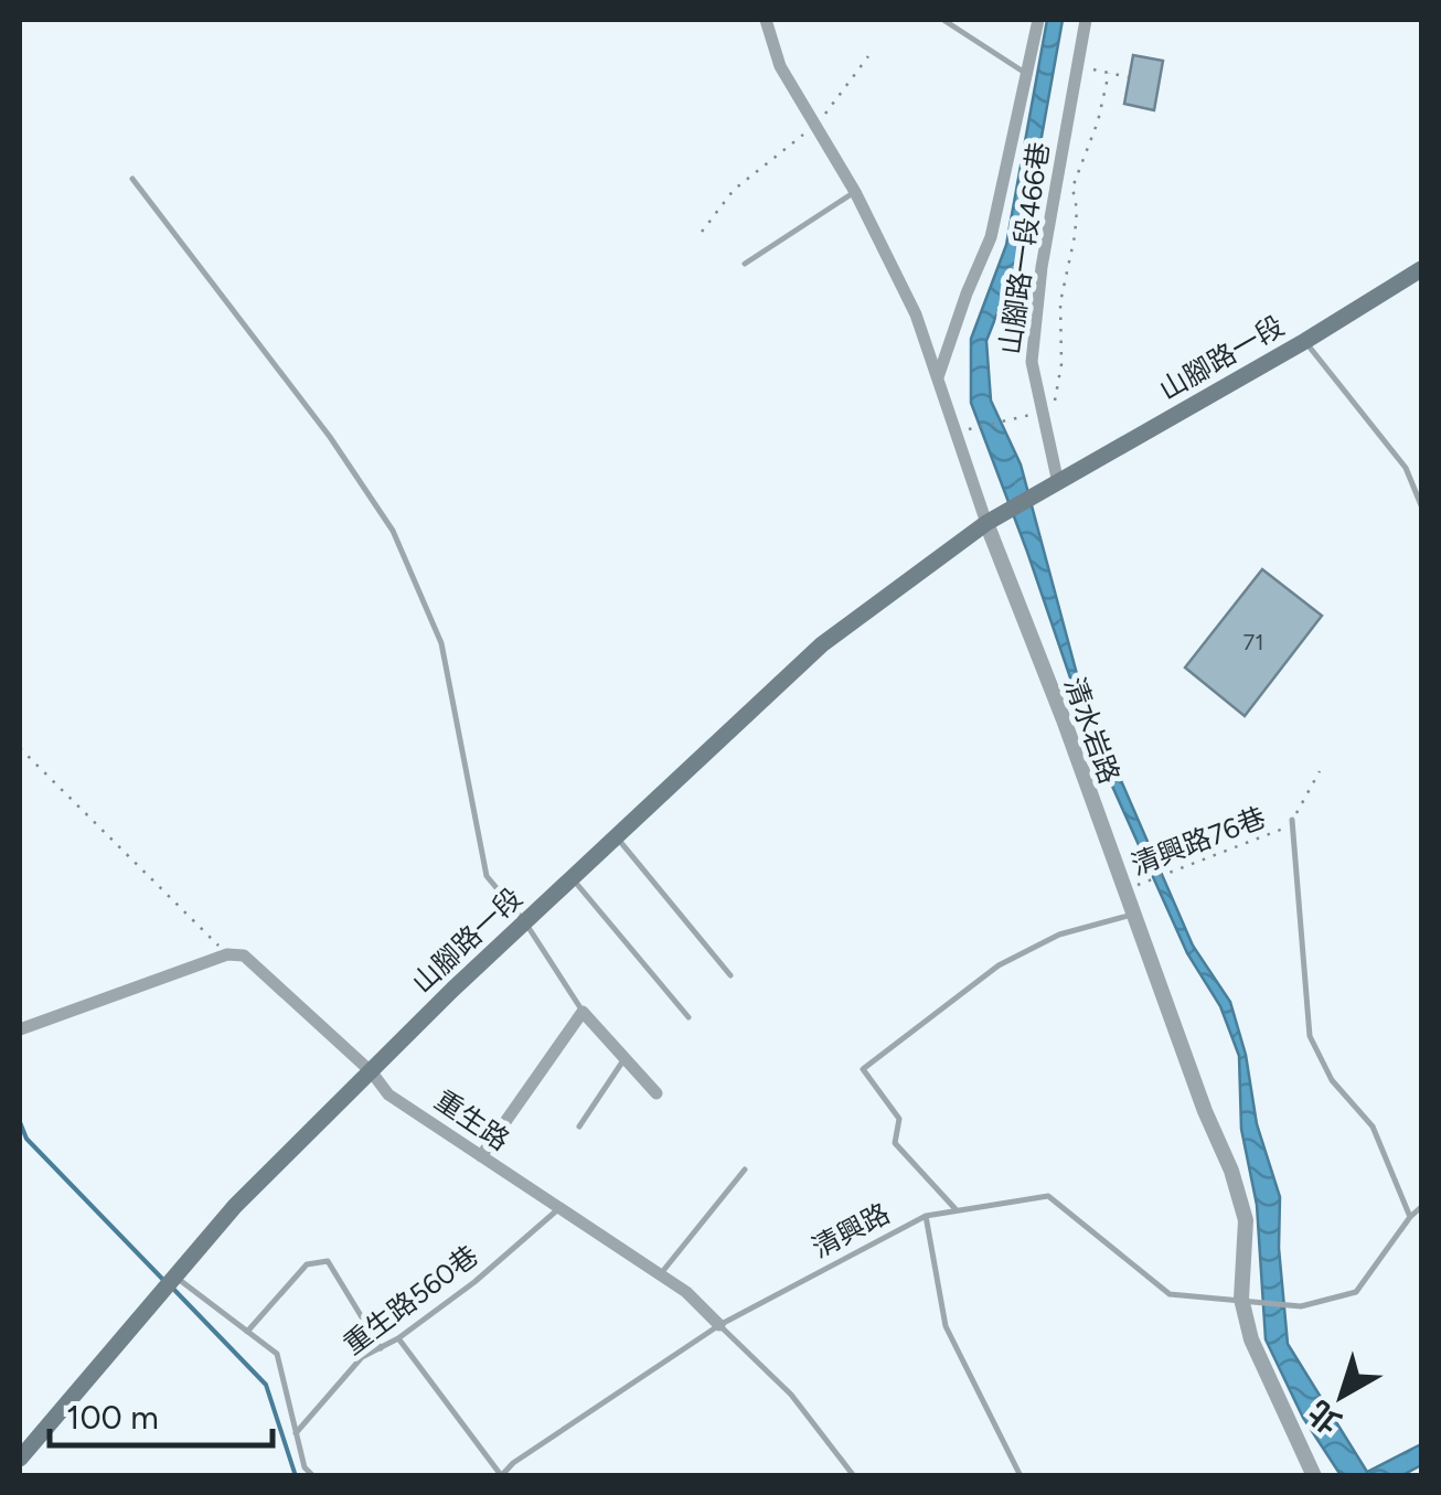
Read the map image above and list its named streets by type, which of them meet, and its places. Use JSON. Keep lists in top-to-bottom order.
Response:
{
  "streets": {
    "main road": ["山腳路一段"],
    "street": ["山腳路一段466巷", "清水岩路", "重生路"],
    "lane": ["清興路", "重生路560巷"],
    "path": ["清興路76巷"]
  },
  "crossings": [
    ["山腳路一段466巷", "山腳路一段"],
    ["山腳路一段", "清水岩路"],
    ["山腳路一段", "重生路"],
    ["清水岩路", "清興路76巷"],
    ["清水岩路", "清興路"],
    ["重生路", "清興路"],
    ["重生路", "重生路560巷"]
  ],
  "house_numbers": ["71"],
  "scale_bar": "100 m",
  "north": "bottom left"
}
